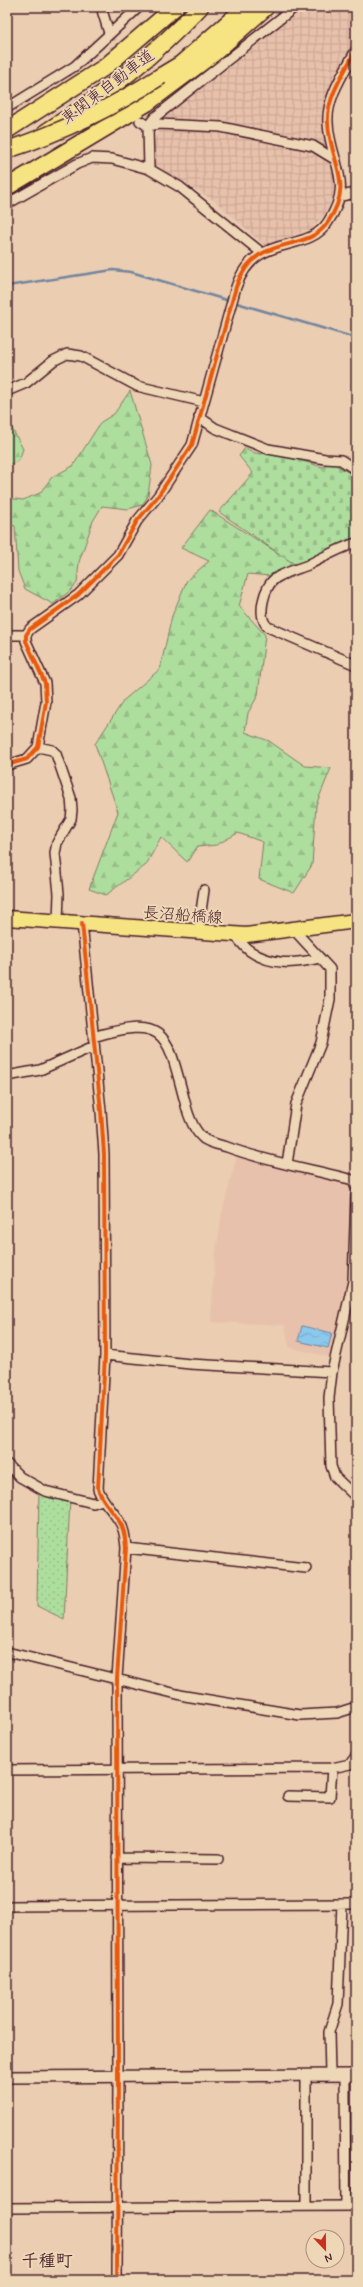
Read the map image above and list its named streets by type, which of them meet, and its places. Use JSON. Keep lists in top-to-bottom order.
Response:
{
  "streets": {
    "highway": ["東関東自動車道"],
    "main road": ["長沼船橋線"]
  },
  "districts": ["千種町"],
  "north": "bottom"
}
